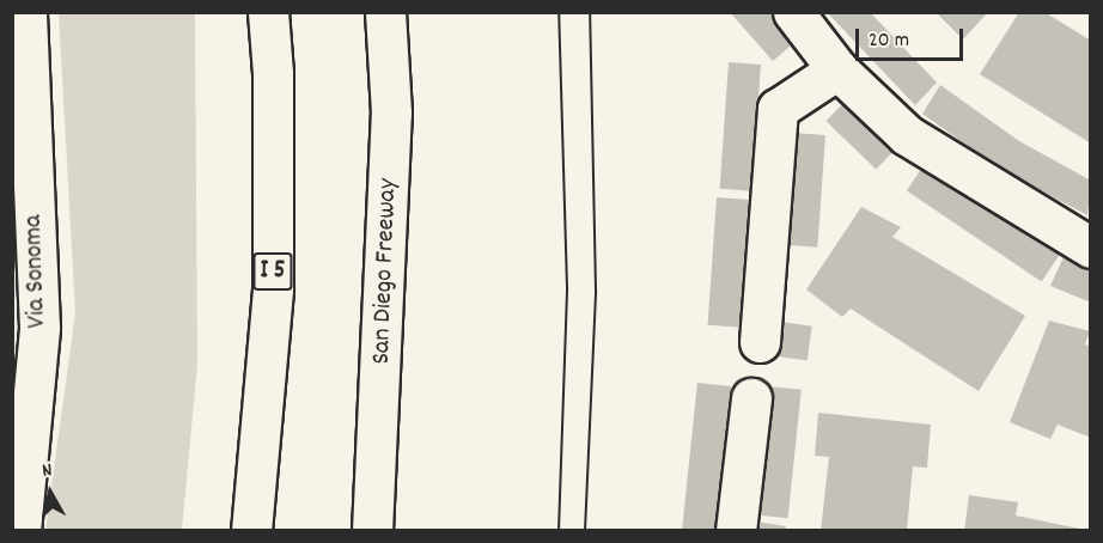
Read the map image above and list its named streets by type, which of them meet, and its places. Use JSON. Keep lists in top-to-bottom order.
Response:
{
  "streets": {
    "main road": ["Via Sonoma", "I 5", "San Diego Freeway"]
  },
  "scale_bar": "20 m",
  "north": "top"
}
